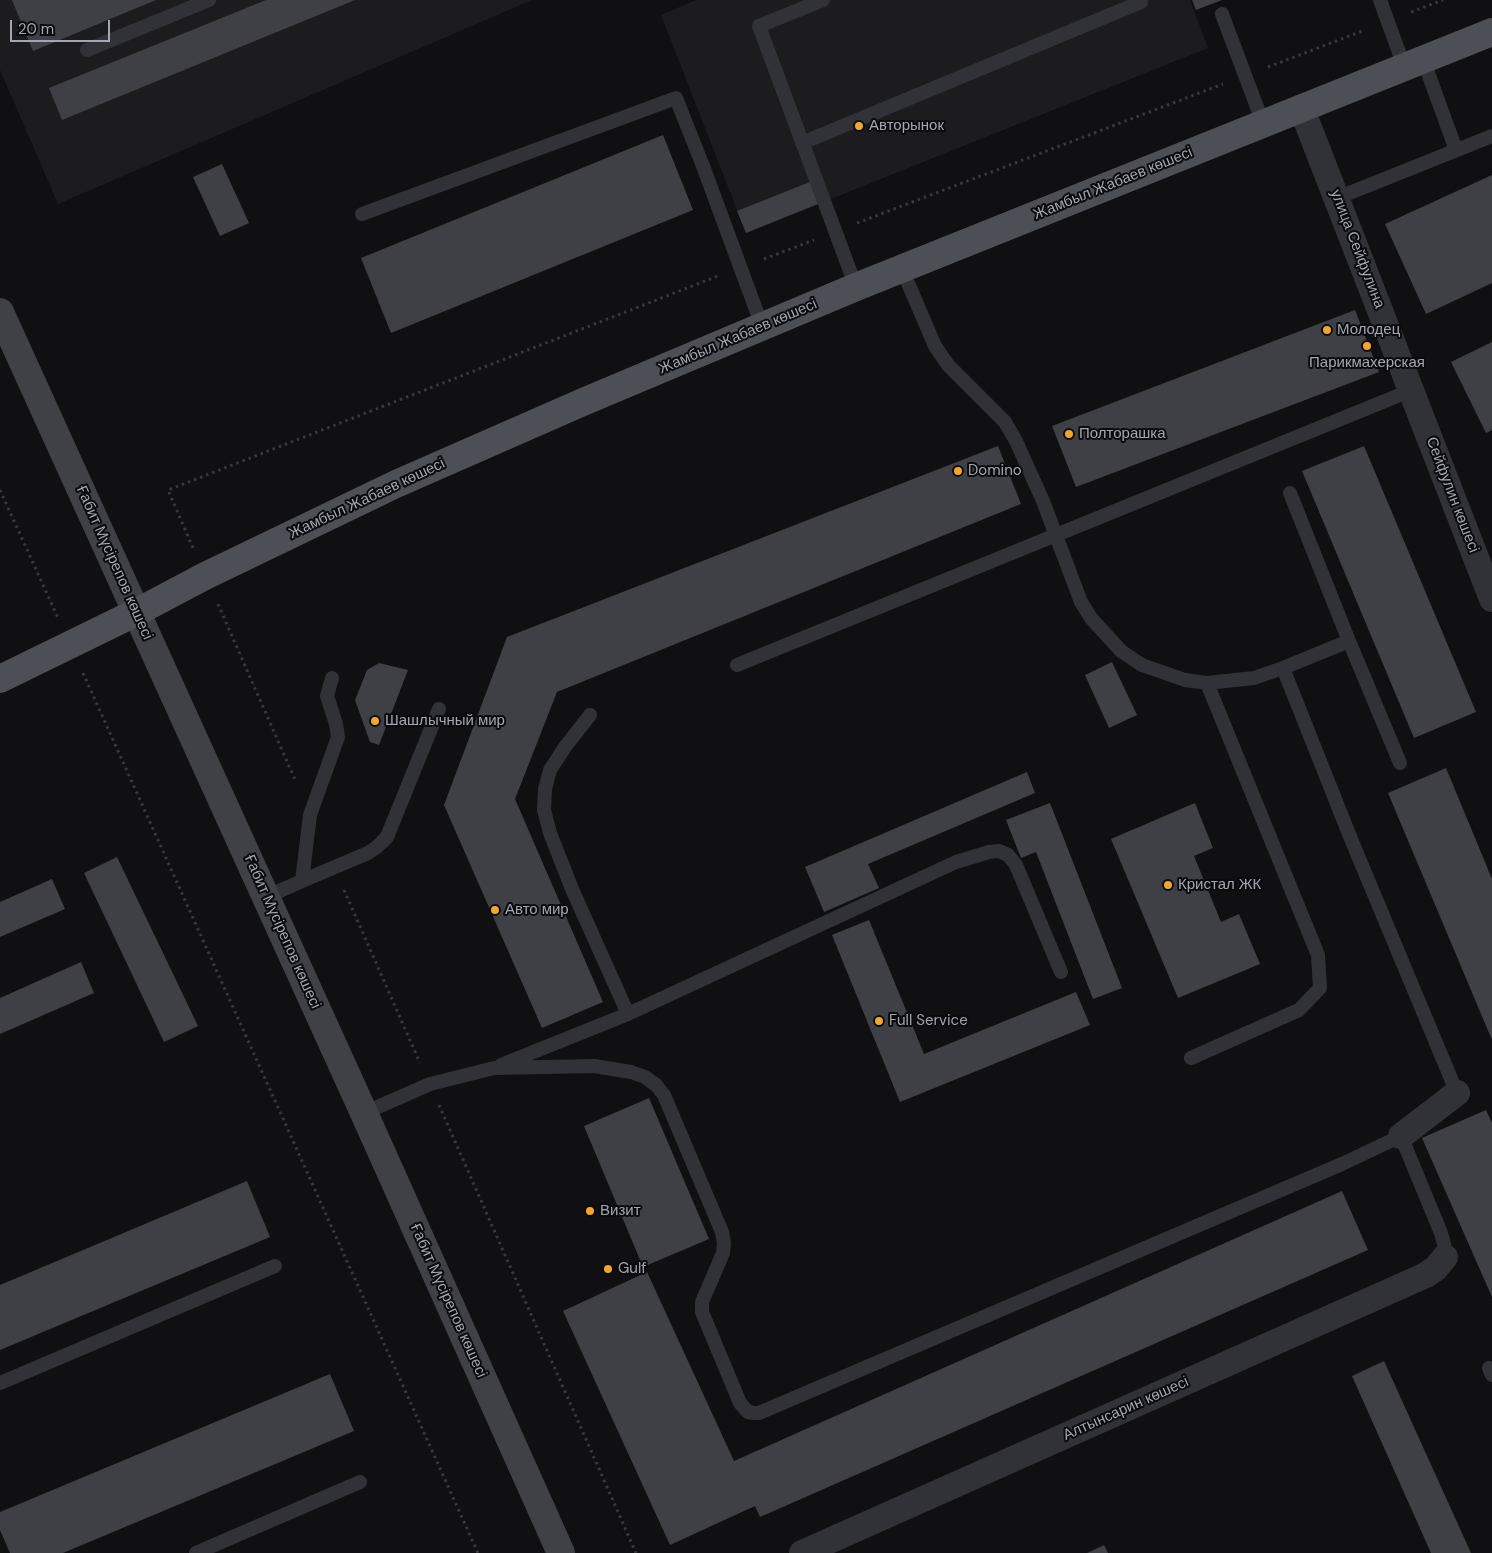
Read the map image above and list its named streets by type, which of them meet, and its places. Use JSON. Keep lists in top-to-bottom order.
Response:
{
  "streets": {
    "main road": ["Жамбыл Жабаев көшесі", "Ғабит Мүсірепов көшесі"],
    "street": ["улица Сейфулина", "Сейфулин көшесі", "Алтынсарин көшесі"]
  },
  "crossings": [
    ["Жамбыл Жабаев көшесі", "улица Сейфулина"],
    ["Жамбыл Жабаев көшесі", "Ғабит Мүсірепов көшесі"],
    ["улица Сейфулина", "Сейфулин көшесі"]
  ],
  "places": [
    "Авторынок",
    "Молодец",
    "Парикмахерская",
    "Полторашка",
    "Domino",
    "Шашлычный мир",
    "Кристал ЖК",
    "Авто мир",
    "Full Service",
    "Визит",
    "Gulf"
  ],
  "scale_bar": "20 m"
}
